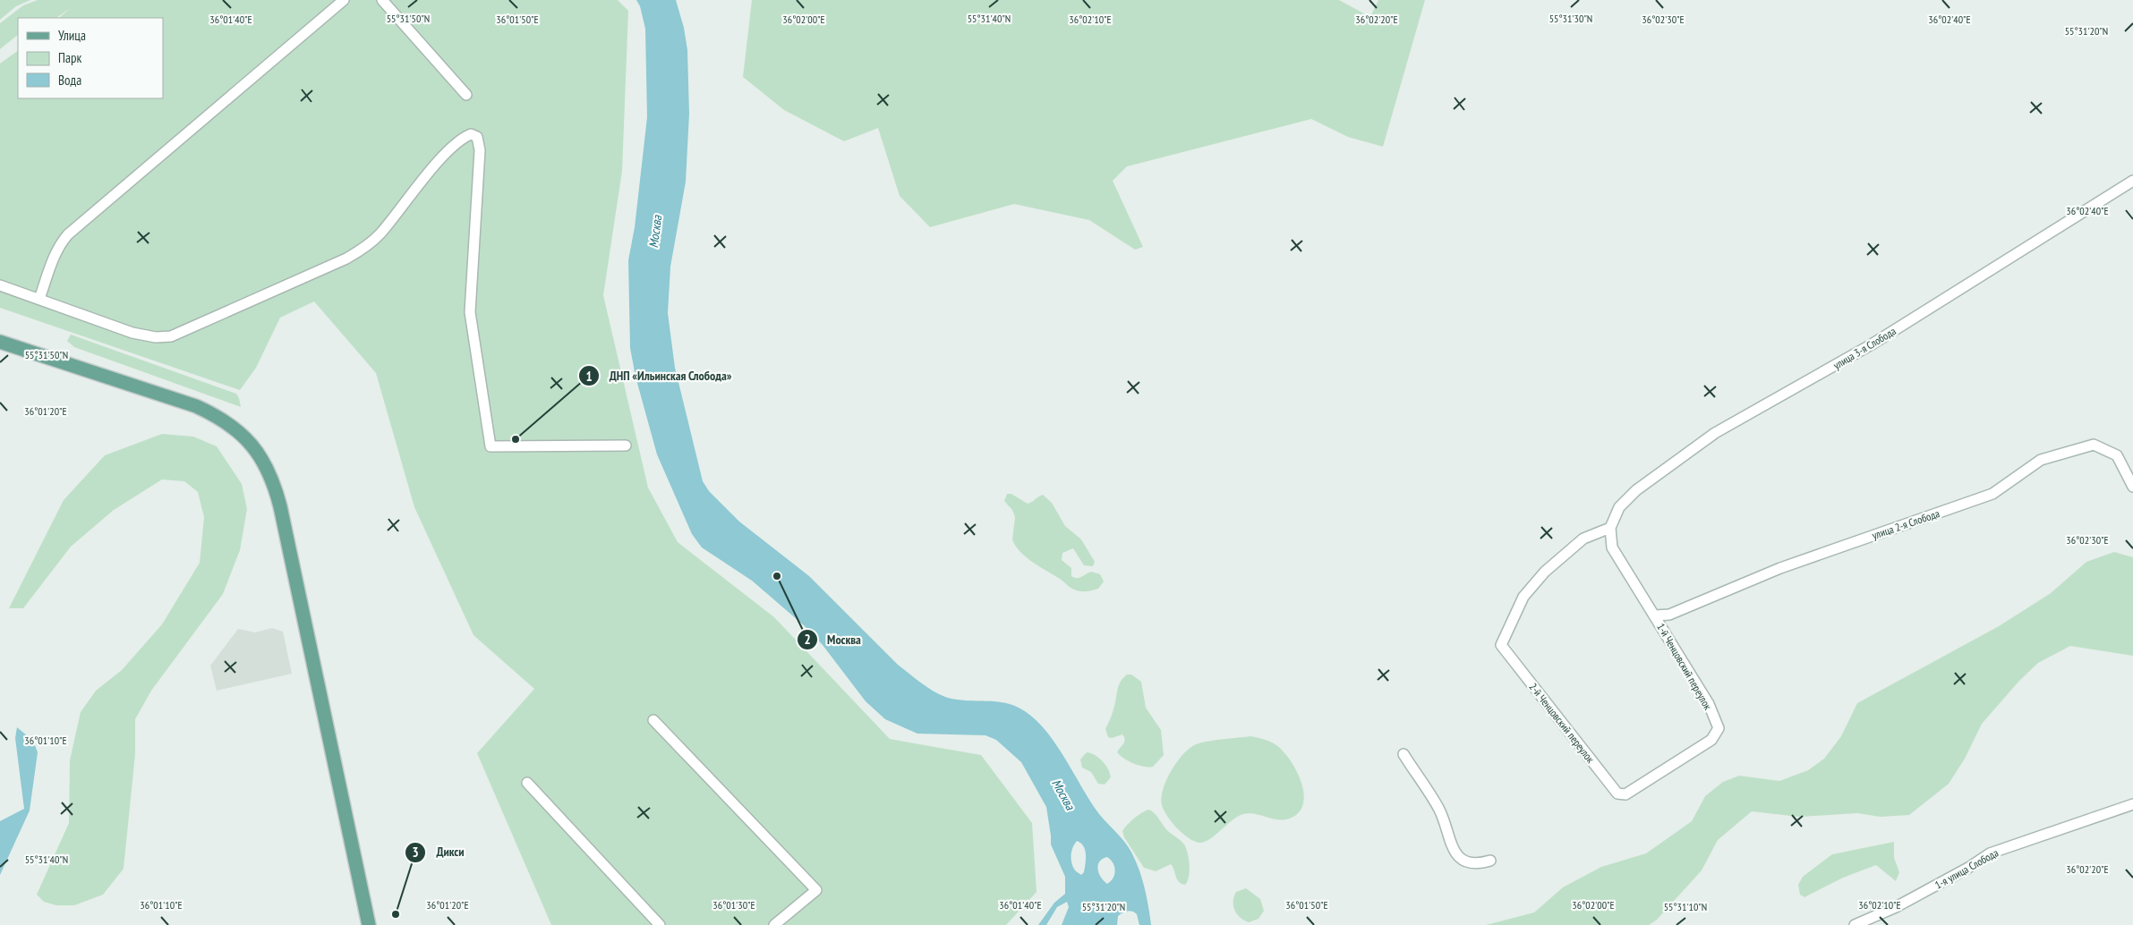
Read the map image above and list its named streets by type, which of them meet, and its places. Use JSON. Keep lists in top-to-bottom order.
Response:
{
  "streets": {
    "street": [
      "улица 3-я Слобода",
      "улица 2-я Слобода",
      "1-й Ченцовский переулок",
      "2-й Ченцовский переулок",
      "1-я улица Слобода"
    ]
  },
  "crossings": [
    ["улица 3-я Слобода", "1-й Ченцовский переулок"],
    ["улица 3-я Слобода", "2-й Ченцовский переулок"],
    ["улица 2-я Слобода", "1-й Ченцовский переулок"],
    ["1-й Ченцовский переулок", "2-й Ченцовский переулок"]
  ],
  "water": ["Москва"],
  "places": ["ДНП «Ильинская Слобода»", "Москва", "Дикси"],
  "legend": ["Улица", "Парк", "Вода"],
  "coordinates": [
    "55°31'50\"N",
    "55°31'40\"N",
    "55°31'30\"N",
    "36°02'00\"E",
    "36°02'40\"E",
    "36°01'40\"E",
    "36°01'50\"E",
    "36°02'10\"E",
    "36°02'20\"E",
    "36°02'30\"E",
    "55°31'20\"N",
    "36°01'20\"E",
    "36°01'10\"E",
    "36°01'30\"E",
    "55°31'10\"N"
  ]
}
